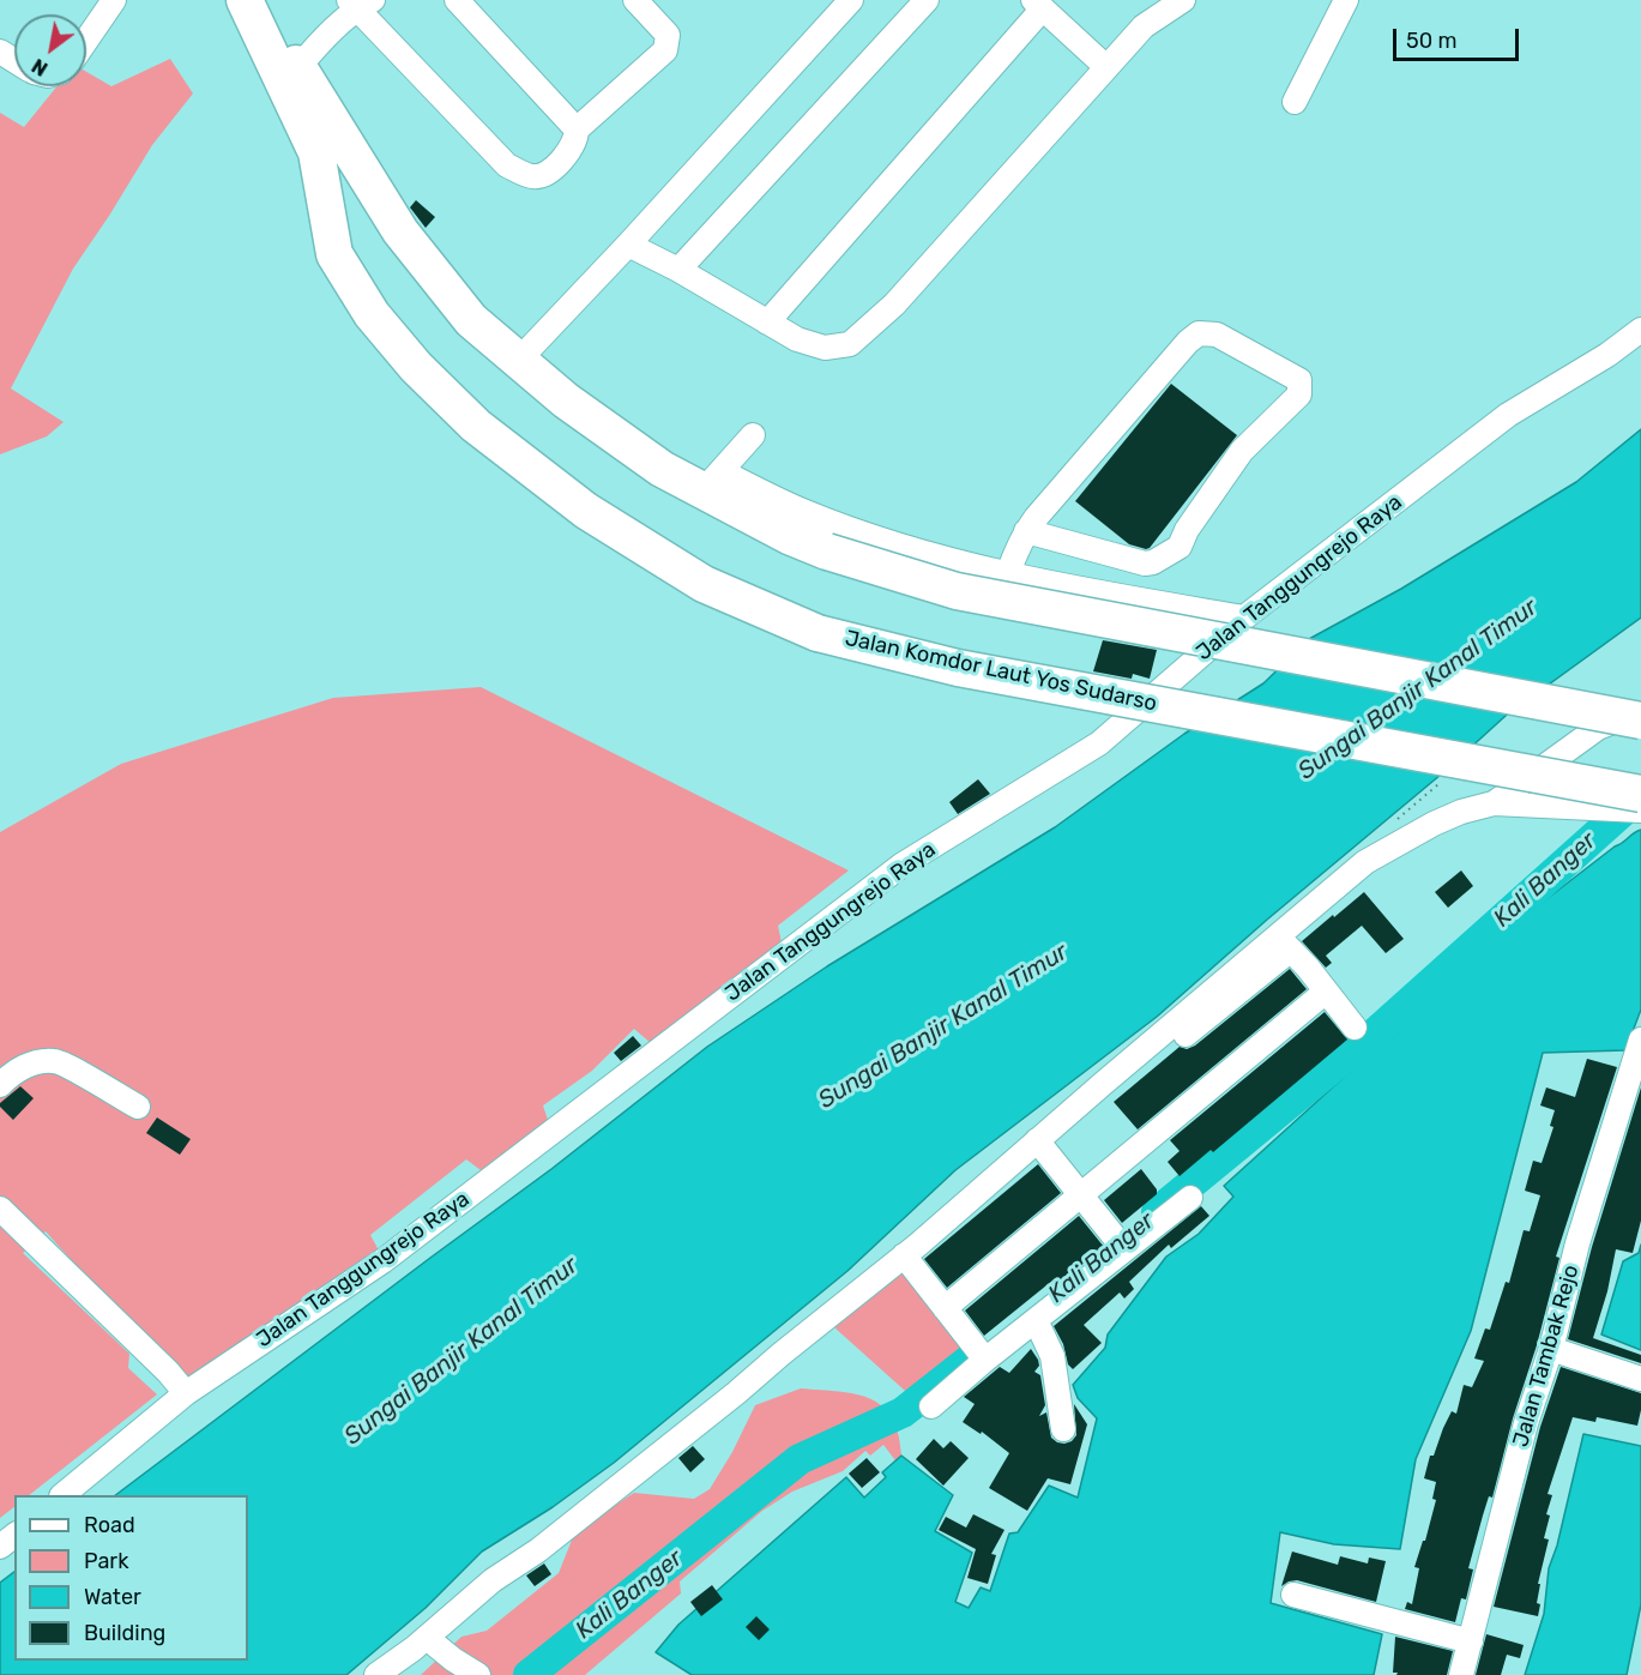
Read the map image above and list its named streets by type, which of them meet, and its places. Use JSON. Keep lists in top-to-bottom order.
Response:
{
  "streets": {
    "highway": ["Jalan Komdor Laut Yos Sudarso"],
    "street": ["Jalan Tanggungrejo Raya", "Jalan Tambak Rejo"]
  },
  "water": ["Sungai Banjir Kanal Timur", "Kali Banger"],
  "legend": [
    "Road",
    "Park",
    "Water",
    "Building"
  ],
  "scale_bar": "50 m",
  "north": "bottom left"
}
